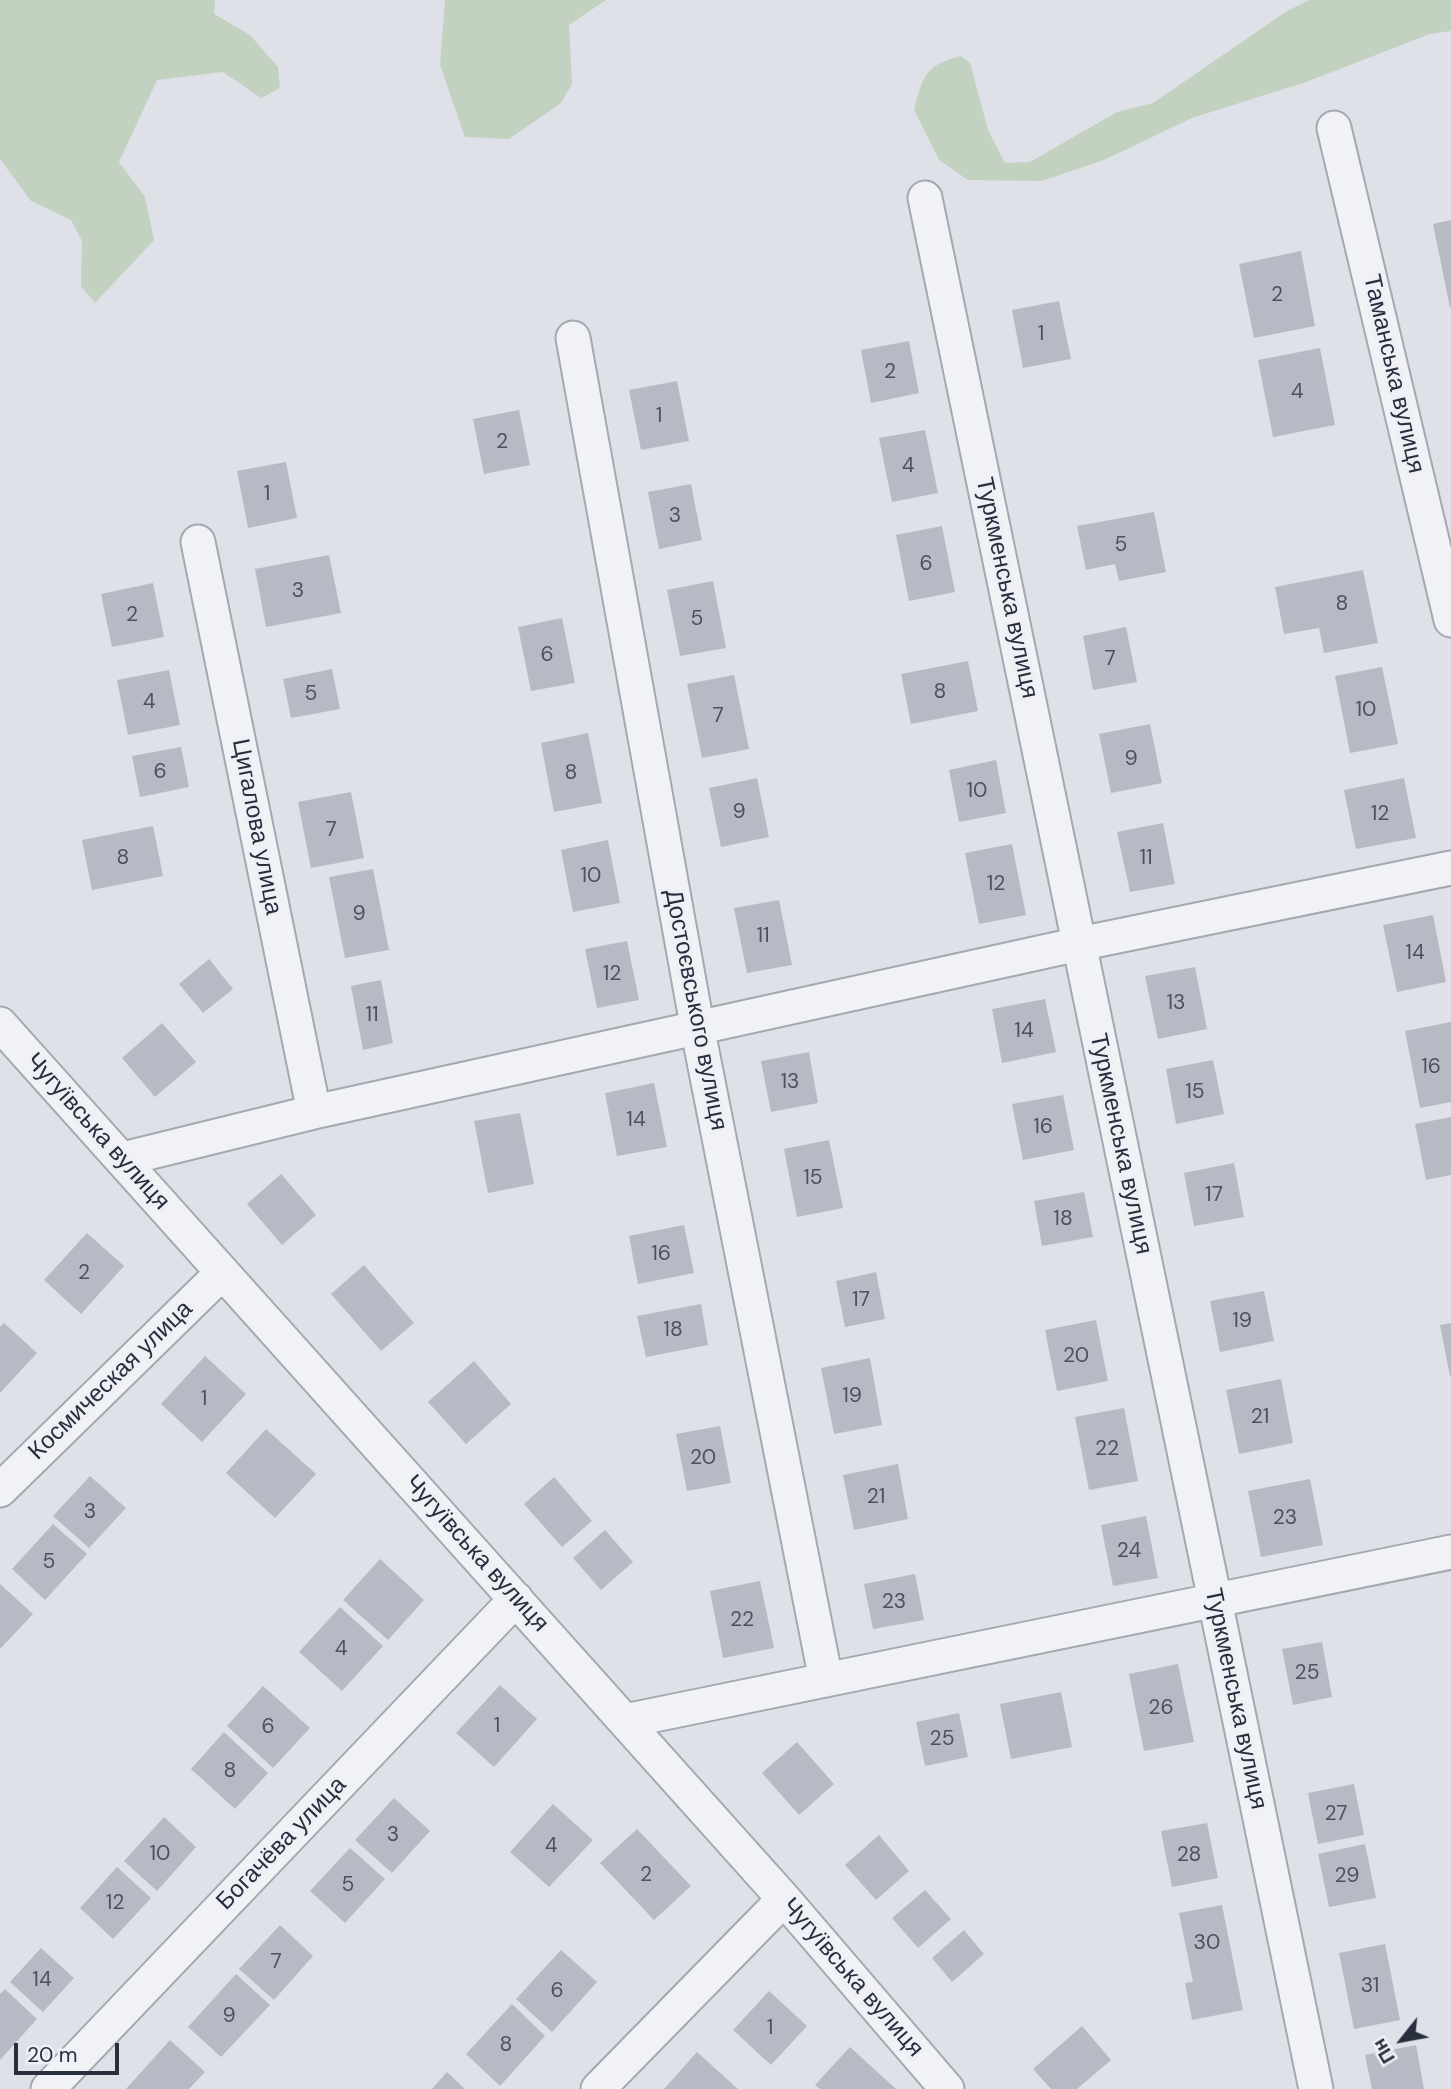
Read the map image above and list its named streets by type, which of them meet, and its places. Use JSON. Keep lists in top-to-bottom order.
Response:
{
  "streets": {
    "street": [
      "Таманська вулиця",
      "Туркменська вулиця",
      "Цигалова улица",
      "Достоєвського вулиця",
      "Чугуївська вулиця",
      "Космическая улица",
      "Богачёва улица"
    ]
  },
  "crossings": [
    ["Чугуївська вулиця", "Космическая улица"],
    ["Чугуївська вулиця", "Богачёва улица"]
  ],
  "house_numbers": [
    "2",
    "1",
    "2",
    "4",
    "1",
    "2",
    "4",
    "1",
    "3",
    "5",
    "6",
    "3",
    "8",
    "2",
    "5",
    "6",
    "7",
    "8",
    "5",
    "4",
    "10",
    "7",
    "9",
    "6",
    "8",
    "10",
    "9",
    "12",
    "7",
    "8",
    "11",
    "10",
    "12",
    "9",
    "11",
    "14",
    "12",
    "13",
    "11",
    "14",
    "16",
    "13",
    "15",
    "14",
    "16",
    "15",
    "17",
    "18",
    "16",
    "2",
    "17",
    "19",
    "18",
    "20",
    "19",
    "1",
    "21",
    "22",
    "20",
    "21",
    "3",
    "23",
    "24",
    "5",
    "23",
    "22",
    "4",
    "25",
    "26",
    "1",
    "6",
    "25",
    "8",
    "27",
    "3",
    "4",
    "10",
    "28",
    "2",
    "29",
    "5",
    "12",
    "30",
    "7",
    "14",
    "31",
    "6",
    "9",
    "1",
    "8"
  ],
  "scale_bar": "20 m",
  "north": "bottom left"
}
